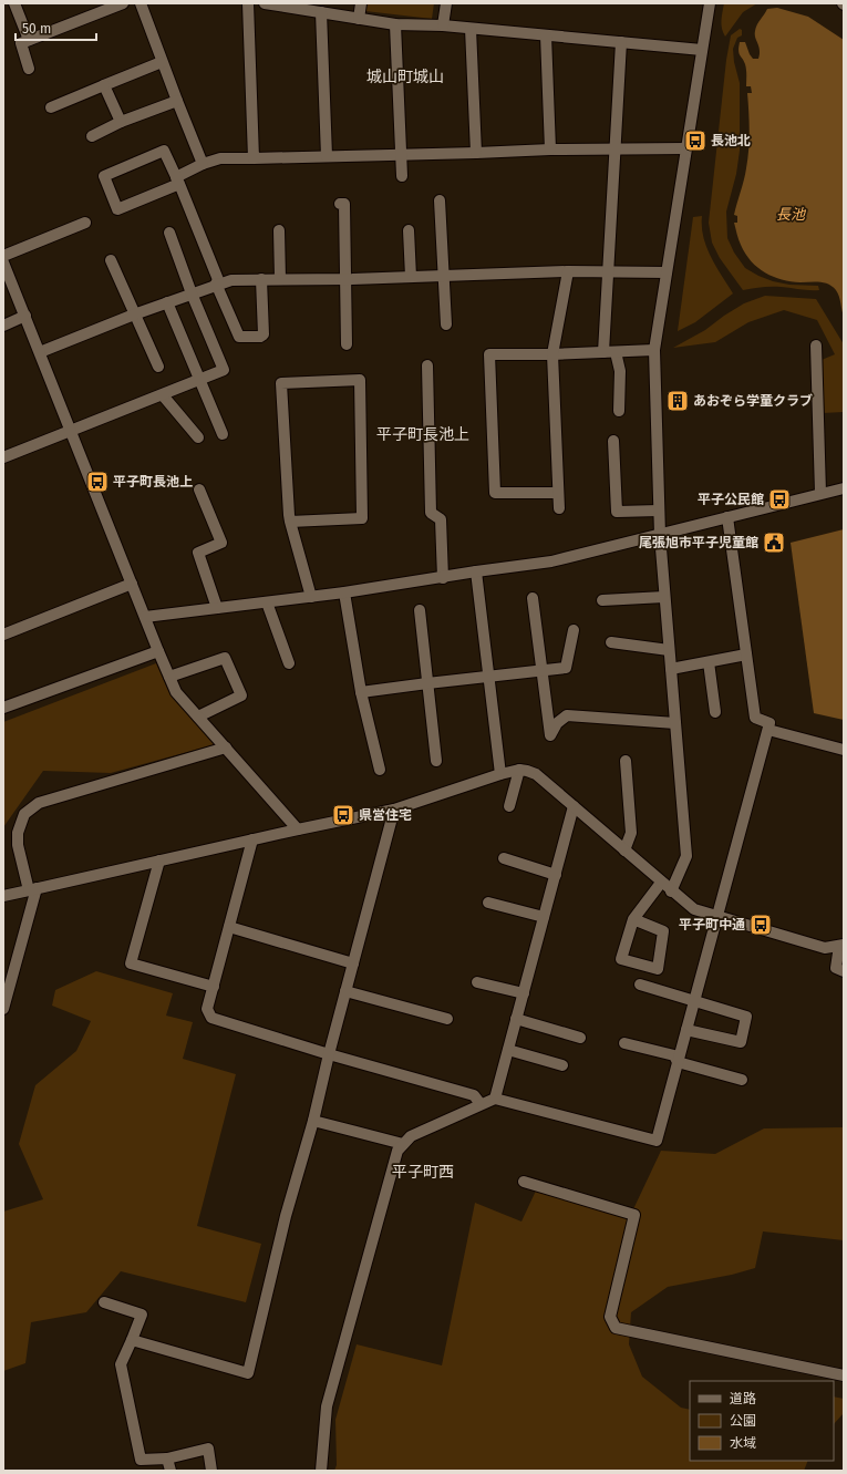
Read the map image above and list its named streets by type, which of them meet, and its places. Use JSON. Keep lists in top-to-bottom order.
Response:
{
  "districts": ["城山町城山", "平子町長池上", "平子町西"],
  "water": ["長池"],
  "places": {
    "bus stop": [
      "長池北",
      "平子町長池上",
      "平子公民館",
      "県営住宅",
      "平子町中通"
    ],
    "building": ["あおぞら学童クラブ"],
    "public building": ["尾張旭市平子児童館"]
  },
  "legend": ["道路", "公園", "水域"],
  "scale_bar": "50 m"
}
